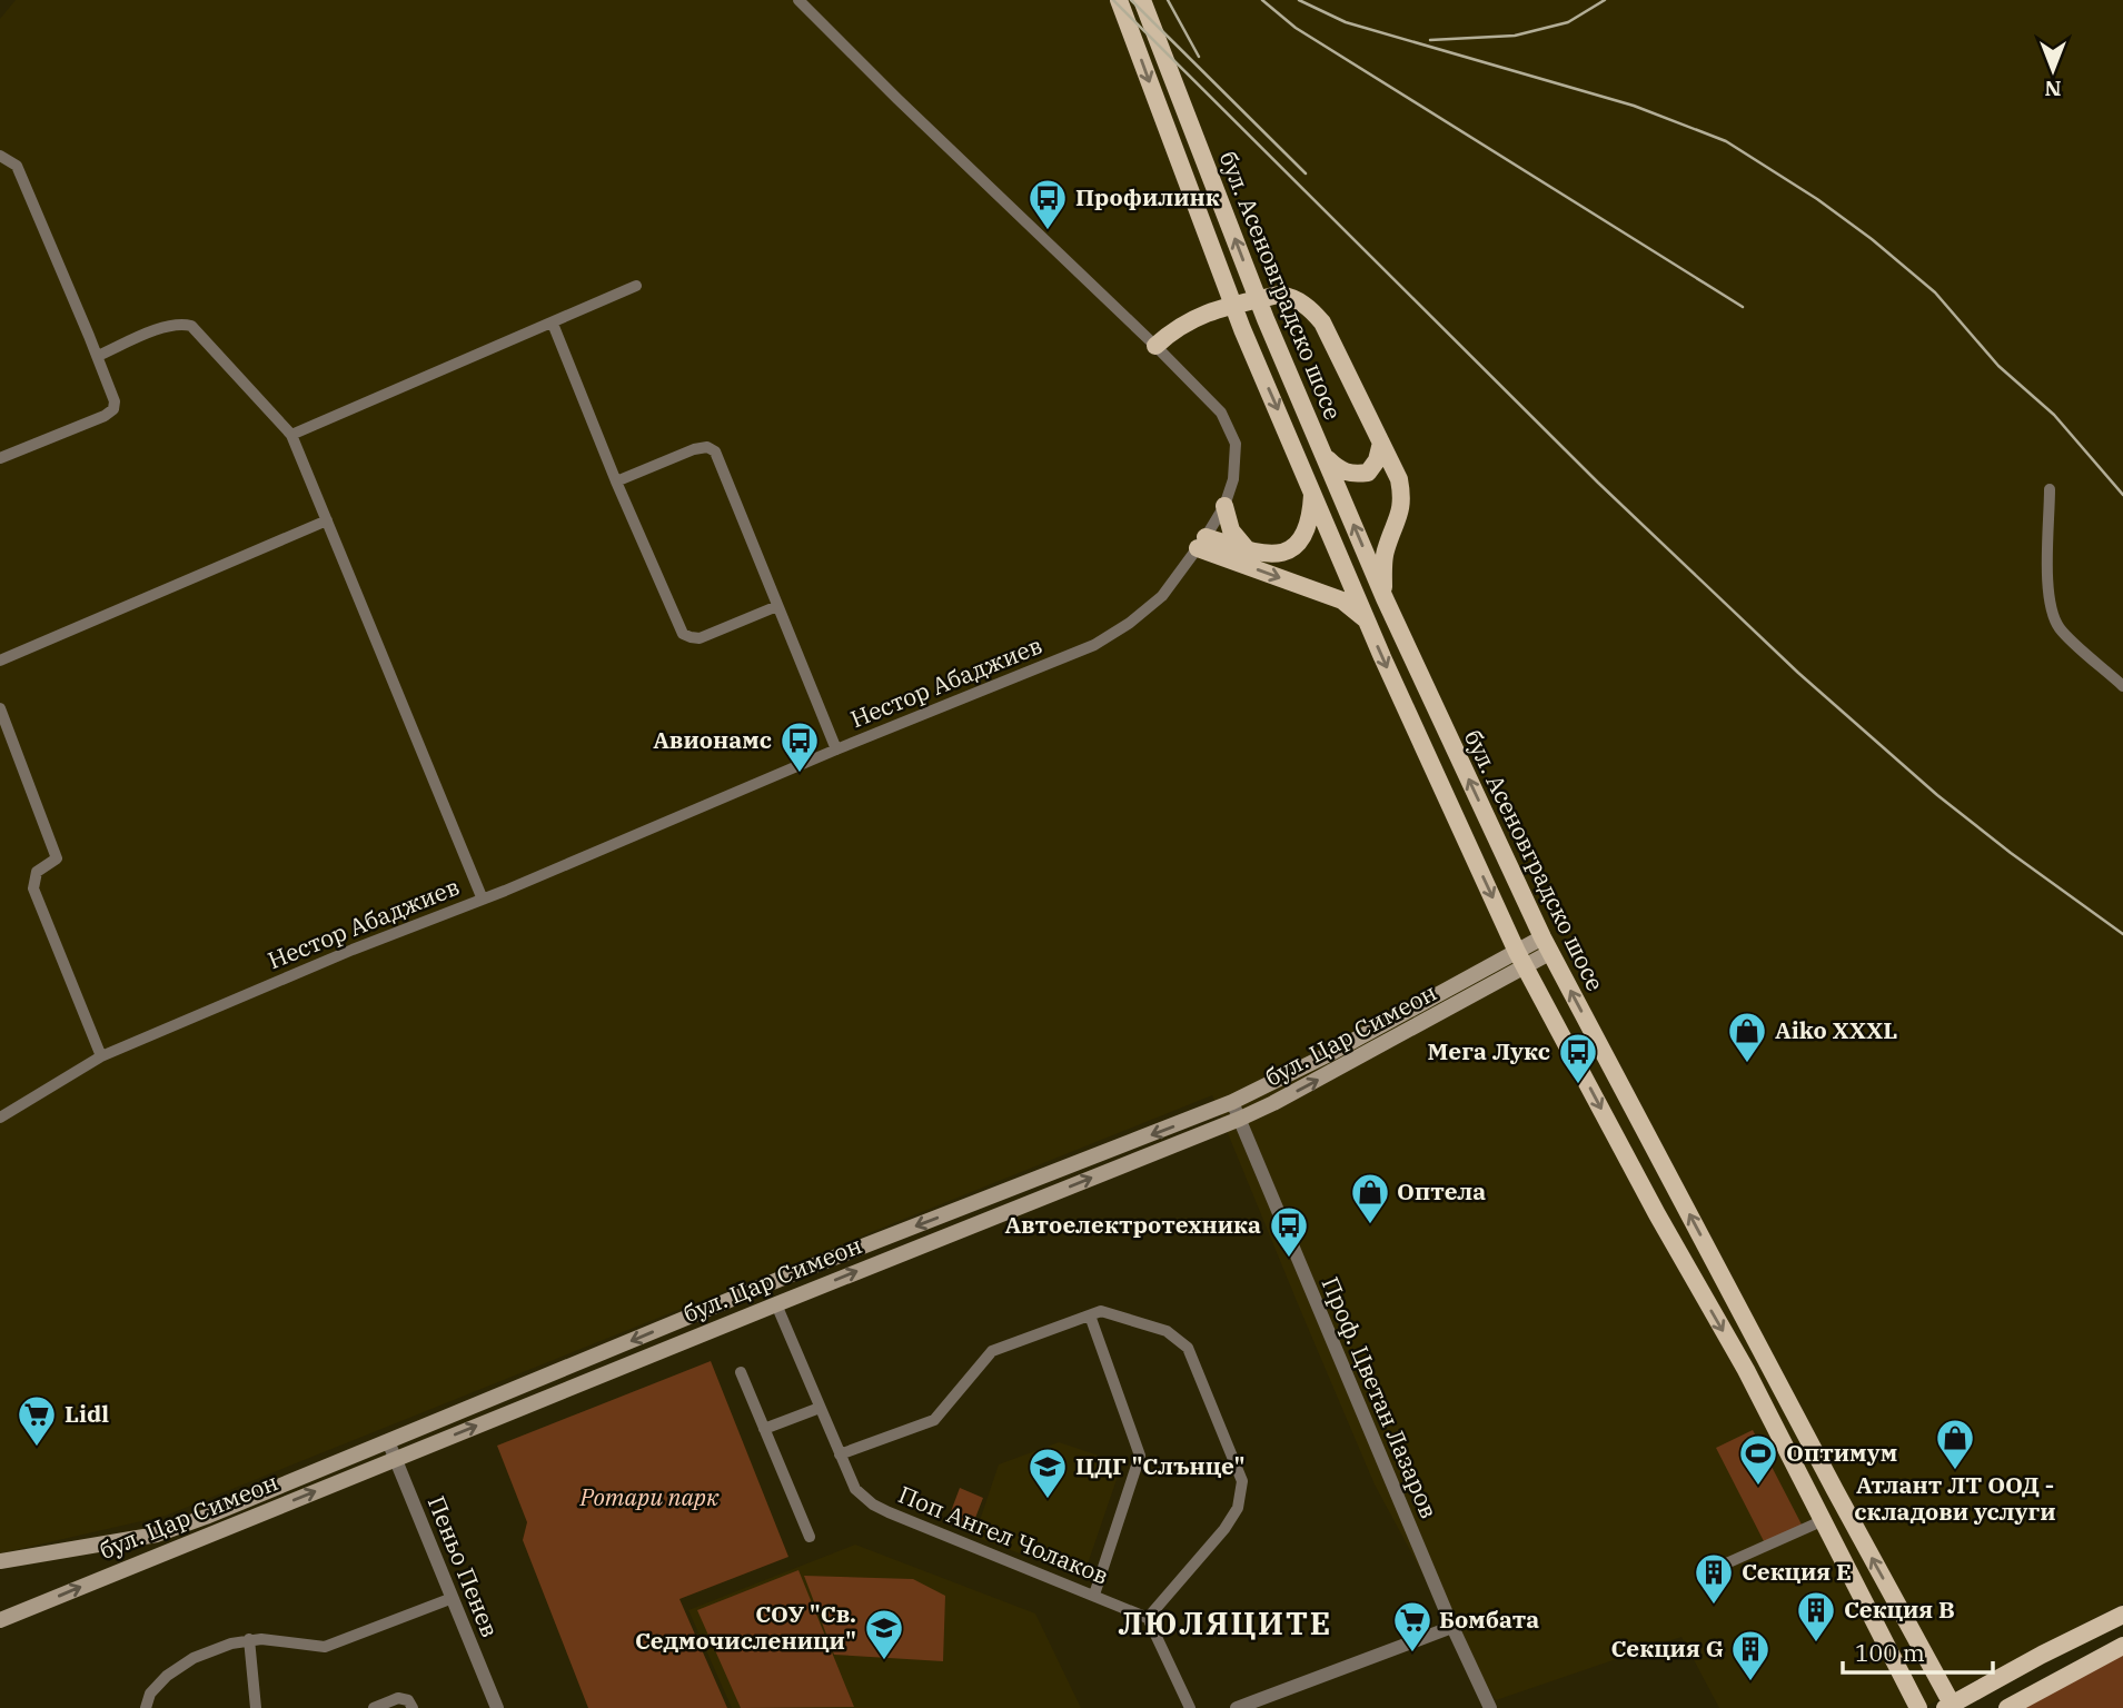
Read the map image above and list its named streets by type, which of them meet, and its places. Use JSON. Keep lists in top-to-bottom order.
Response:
{
  "streets": {
    "main road": ["бул. Асеновградско шосе", "бул. Цар Симеон"],
    "street": [
      "Нестор Абаджиев",
      "Проф. Цветан Лазаров",
      "Поп Ангел Чолаков",
      "Пеньо Пенев"
    ]
  },
  "crossings": [
    ["бул. Асеновградско шосе", "бул. Цар Симеон"],
    ["бул. Цар Симеон", "Проф. Цветан Лазаров"],
    ["бул. Цар Симеон", "Поп Ангел Чолаков"],
    ["бул. Цар Симеон", "Пеньо Пенев"]
  ],
  "districts": ["ЛЮЛЯЦИТЕ"],
  "parks": ["Ротари парк"],
  "places": {
    "bus stop": [
      "Профилинк",
      "Авионамс",
      "Мега Лукс",
      "Автоелектротехника"
    ],
    "shop": ["Aiko XXXL", "Оптела", "Атлант ЛТ ООД - складови услуги"],
    "supermarket": ["Lidl", "Бомбата"],
    "sports": ["Оптимум"],
    "school or university": ["ЦДГ \"Слънце\"", "СОУ \"Св. Седмочисленици\""],
    "building": ["Секция E", "Секция B", "Секция G"]
  },
  "scale_bar": "100 m",
  "north": "bottom"
}
